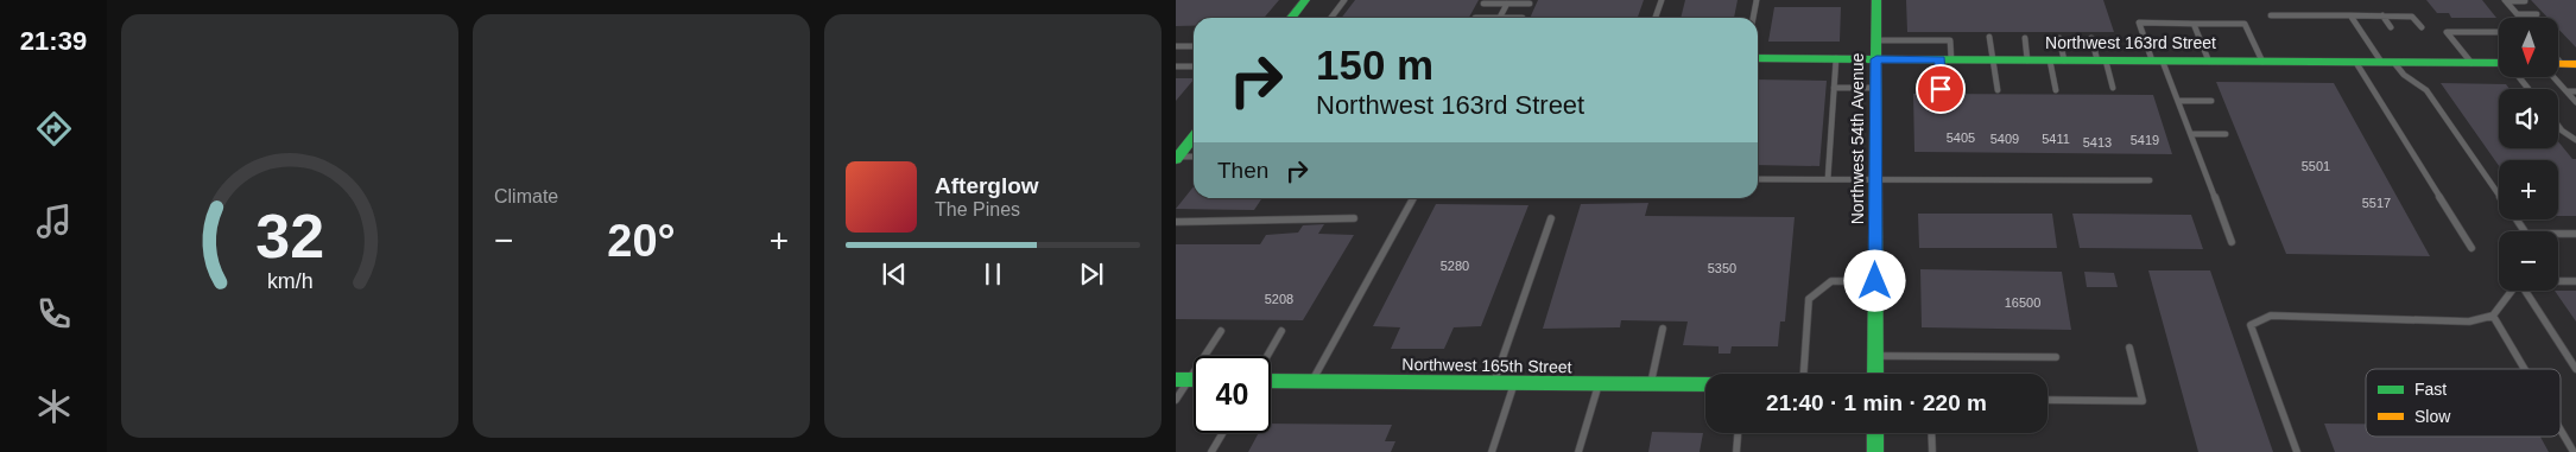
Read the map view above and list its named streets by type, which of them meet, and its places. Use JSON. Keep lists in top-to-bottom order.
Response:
{
  "streets": {
    "street": ["Northwest 163rd Street", "Northwest 54th Avenue", "Northwest 165th Street"]
  },
  "crossings": [
    ["Northwest 163rd Street", "Northwest 54th Avenue"]
  ],
  "house_numbers": [
    "5405",
    "5409",
    "5411",
    "5419",
    "5413",
    "5501",
    "5517",
    "5280",
    "5350",
    "5208",
    "16500"
  ],
  "legend": ["Fast", "Slow"],
  "north": "bottom",
  "page": {
    "tabs": "21:39",
    "tile": "Climate",
    "map_buttons": ["+", "−"],
    "turn": ["150 m", "Northwest 163rd Street"],
    "then": "Then",
    "song": ["Afterglow", "The Pines"],
    "heat": ["−", "20°", "+"],
    "limit": "40",
    "trip": "21:40 · 1 min · 220 m",
    "gauge": ["32", "km/h"]
  }
}
